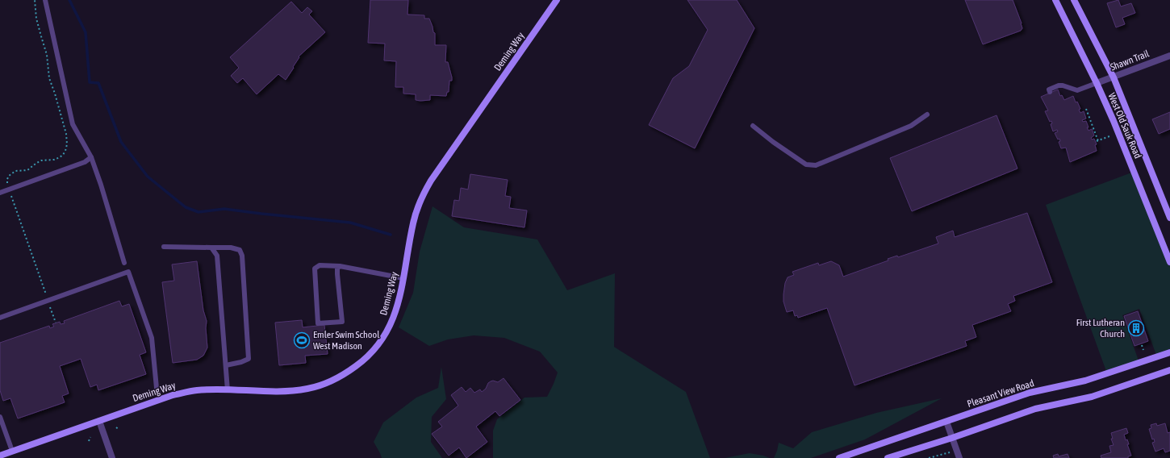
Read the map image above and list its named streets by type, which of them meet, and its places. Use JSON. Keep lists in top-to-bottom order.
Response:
{
  "streets": {
    "street": [
      "Deming Way",
      "Shawn Trail",
      "West Old Sauk Road",
      "Pleasant View Road"
    ]
  },
  "crossings": [
    ["Shawn Trail", "West Old Sauk Road"]
  ],
  "places": {
    "building": ["First Lutheran Church"],
    "sports": ["Emler Swim School West Madison"]
  }
}
